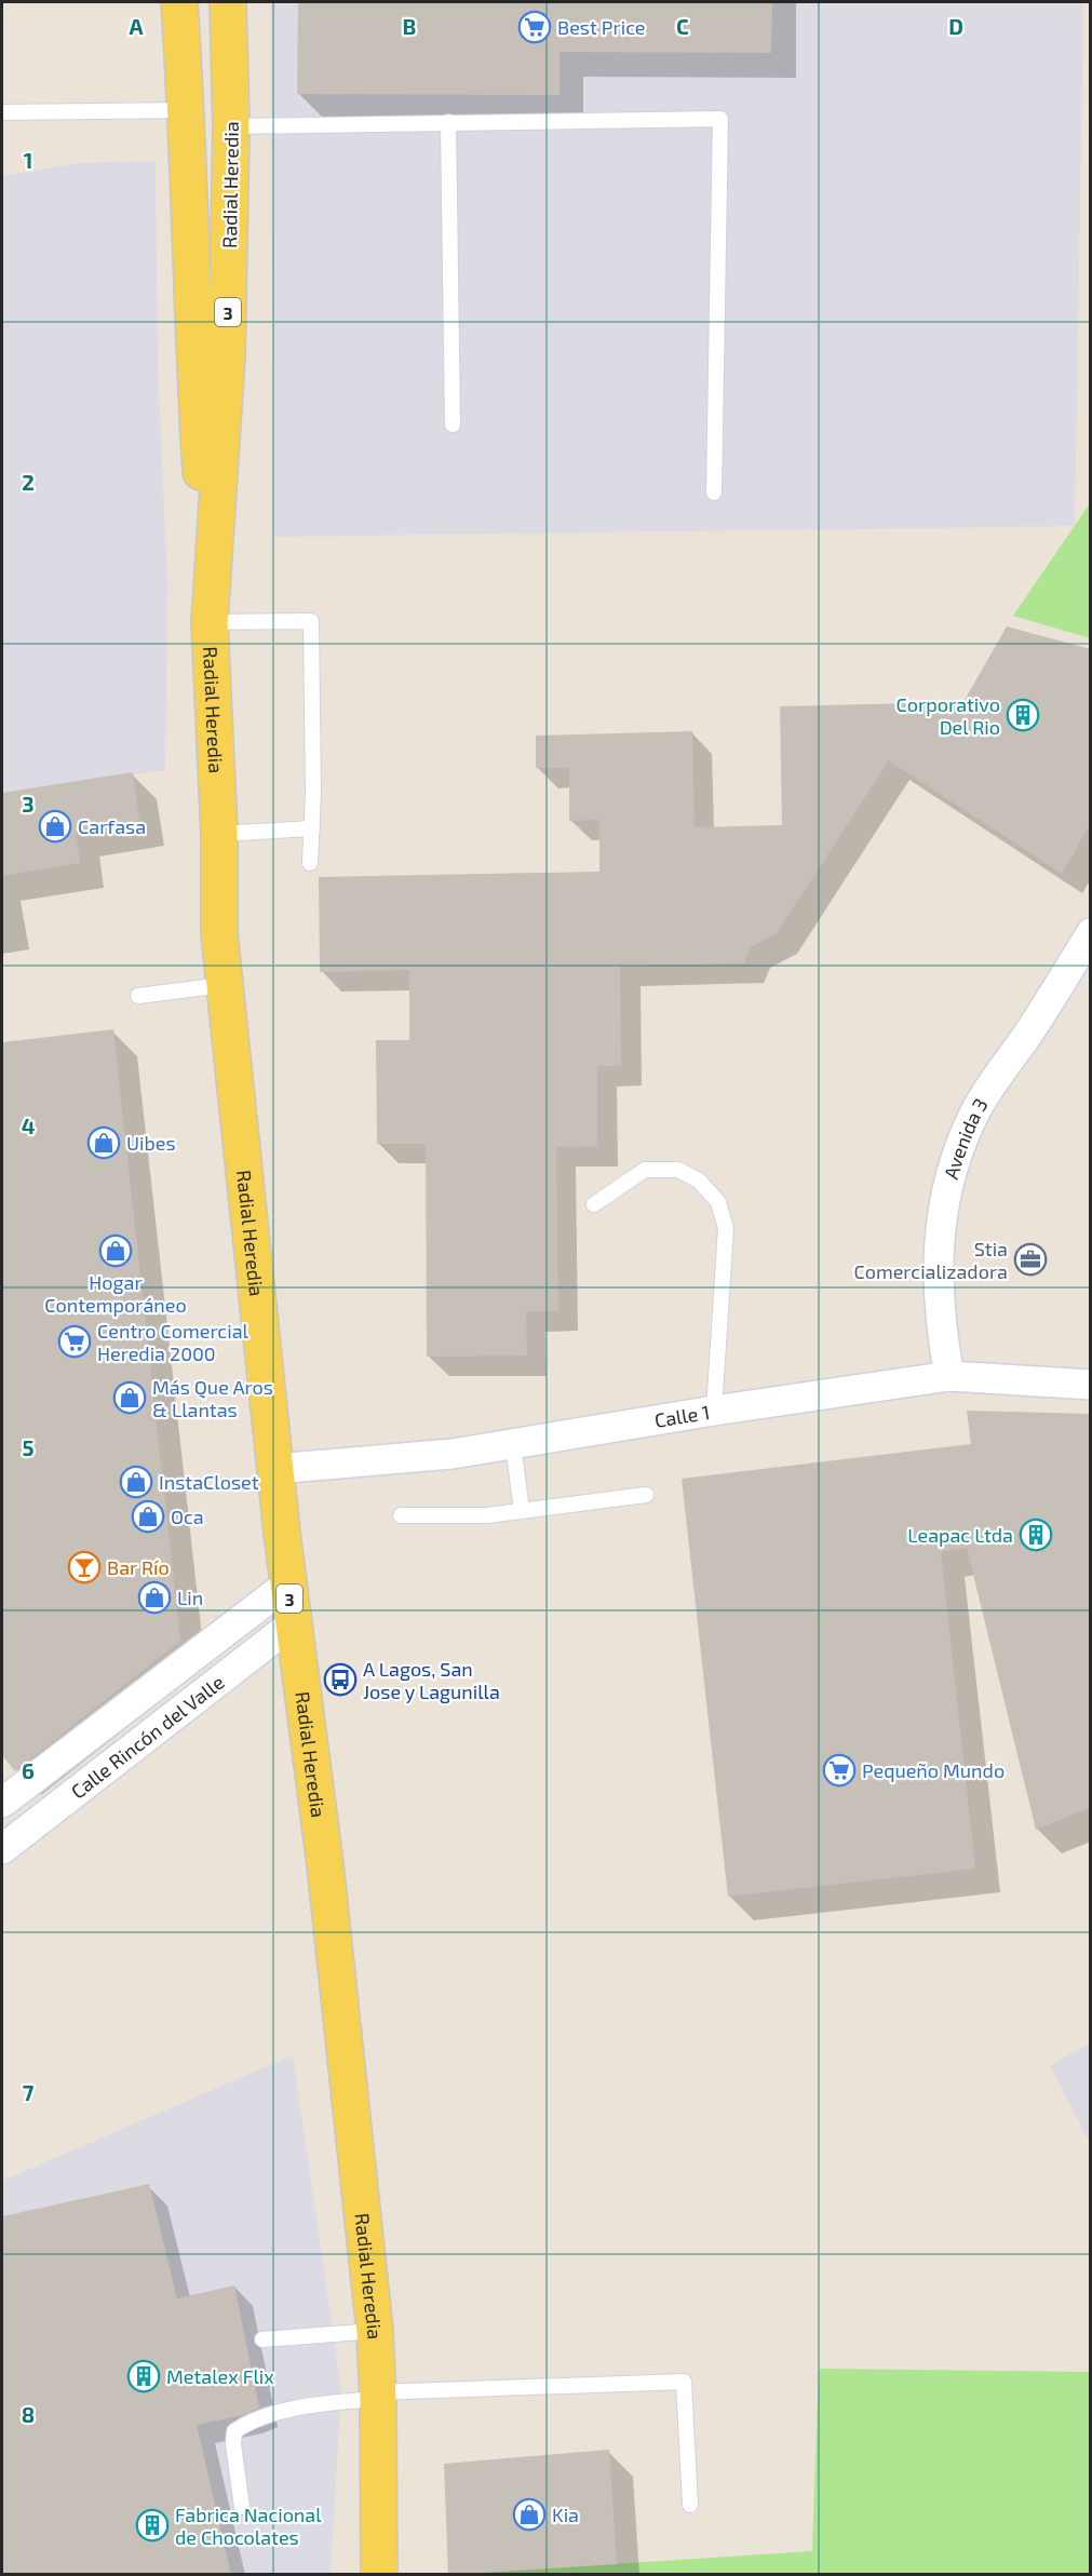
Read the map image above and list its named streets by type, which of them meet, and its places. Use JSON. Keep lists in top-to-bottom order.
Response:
{
  "streets": {
    "main road": ["Radial Heredia", "3"],
    "street": ["Avenida 3", "Calle 1", "Calle Rincón del Valle"]
  },
  "crossings": [
    ["Radial Heredia", "Calle 1"],
    ["Radial Heredia", "Calle Rincón del Valle"],
    ["Avenida 3", "Calle 1"]
  ],
  "places": {
    "supermarket": ["Best Price", "Centro Comercial Heredia 2000", "Pequeño Mundo"],
    "building": [
      "Corporativo Del Rio",
      "Leapac Ltda",
      "Metalex Flix",
      "Fabrica Nacional de Chocolates"
    ],
    "shop": [
      "Carfasa",
      "Uibes",
      "Hogar Contemporáneo",
      "Más Que Aros & Llantas",
      "InstaCloset",
      "Oca",
      "Lin",
      "Kia"
    ],
    "office": ["Stia Comercializadora"],
    "bar": ["Bar Río"],
    "bus stop": ["A Lagos, San Jose y Lagunilla"]
  },
  "grid": {
    "columns": [
      "A",
      "B",
      "C",
      "D"
    ],
    "rows": [
      "1",
      "2",
      "3",
      "4",
      "5",
      "6",
      "7",
      "8"
    ]
  }
}
